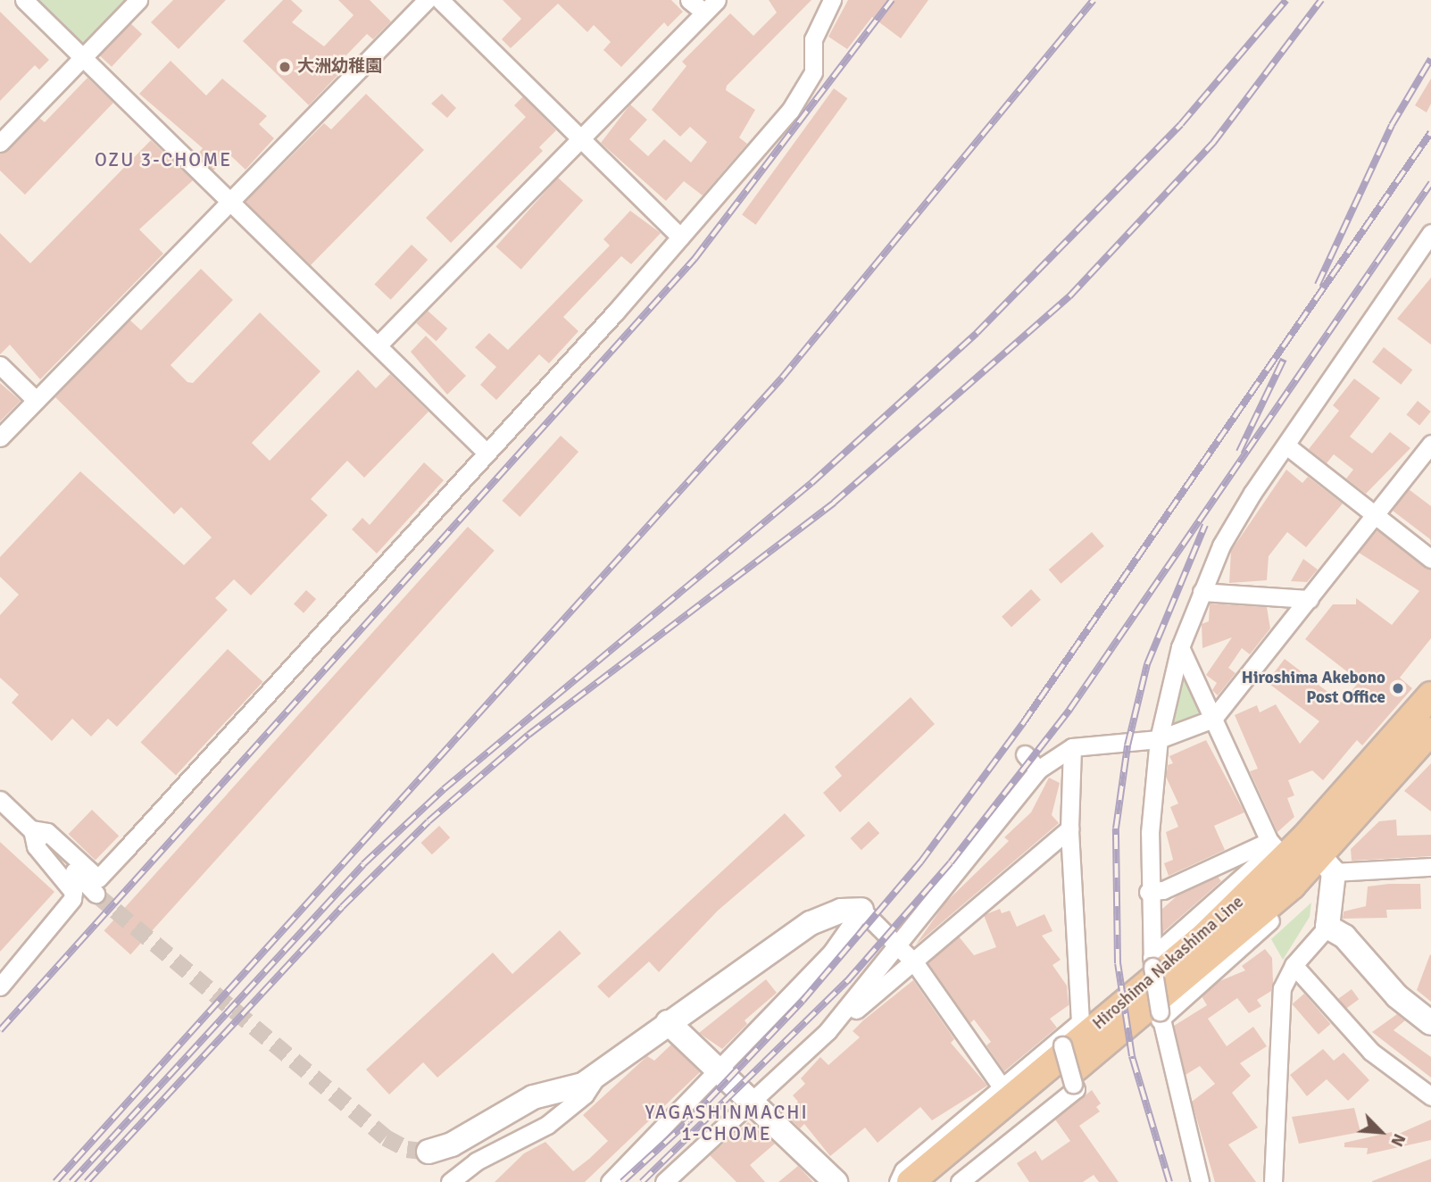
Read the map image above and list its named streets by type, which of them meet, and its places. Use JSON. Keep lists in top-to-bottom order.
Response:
{
  "streets": {
    "main road": ["Hiroshima Nakashima Line"]
  },
  "districts": ["OZU 3-CHOME", "YAGASHINMACHI 1-CHOME"],
  "places": ["大洲幼稚園", "Hiroshima Akebono Post Office"],
  "north": "bottom right"
}
